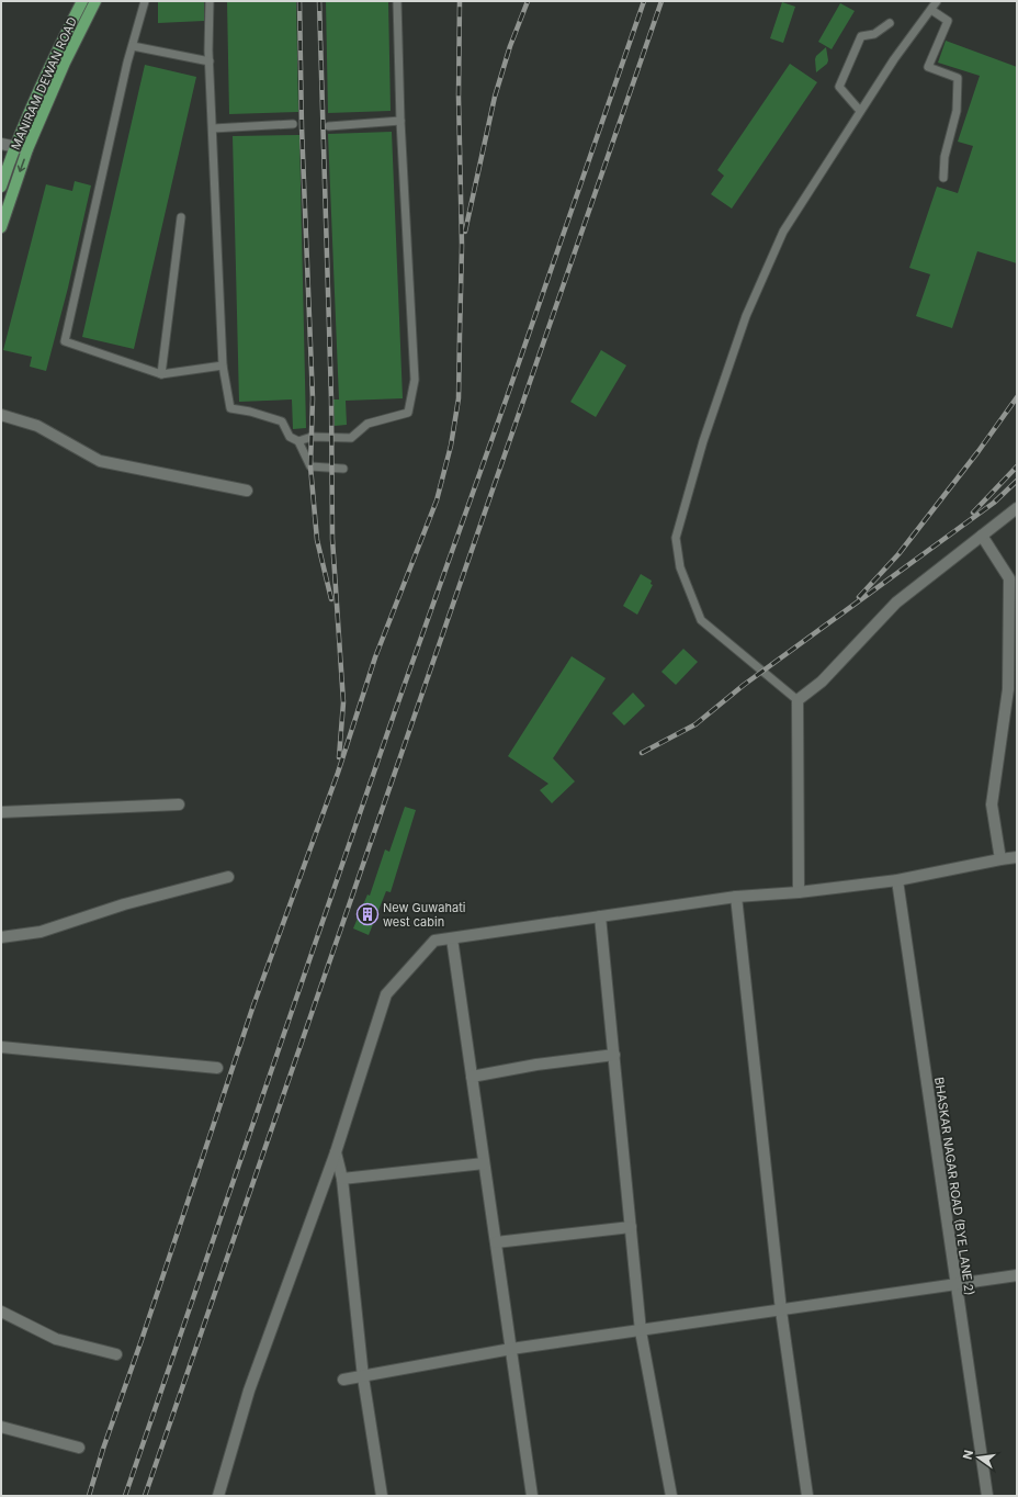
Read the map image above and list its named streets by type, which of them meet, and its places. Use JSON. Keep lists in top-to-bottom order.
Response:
{
  "streets": {
    "main road": ["MANIRAM DEWAN ROAD"],
    "street": ["BHASKAR NAGAR ROAD (BYE LANE 2)"]
  },
  "places": {
    "building": ["New Guwahati west cabin"]
  },
  "north": "left"
}
